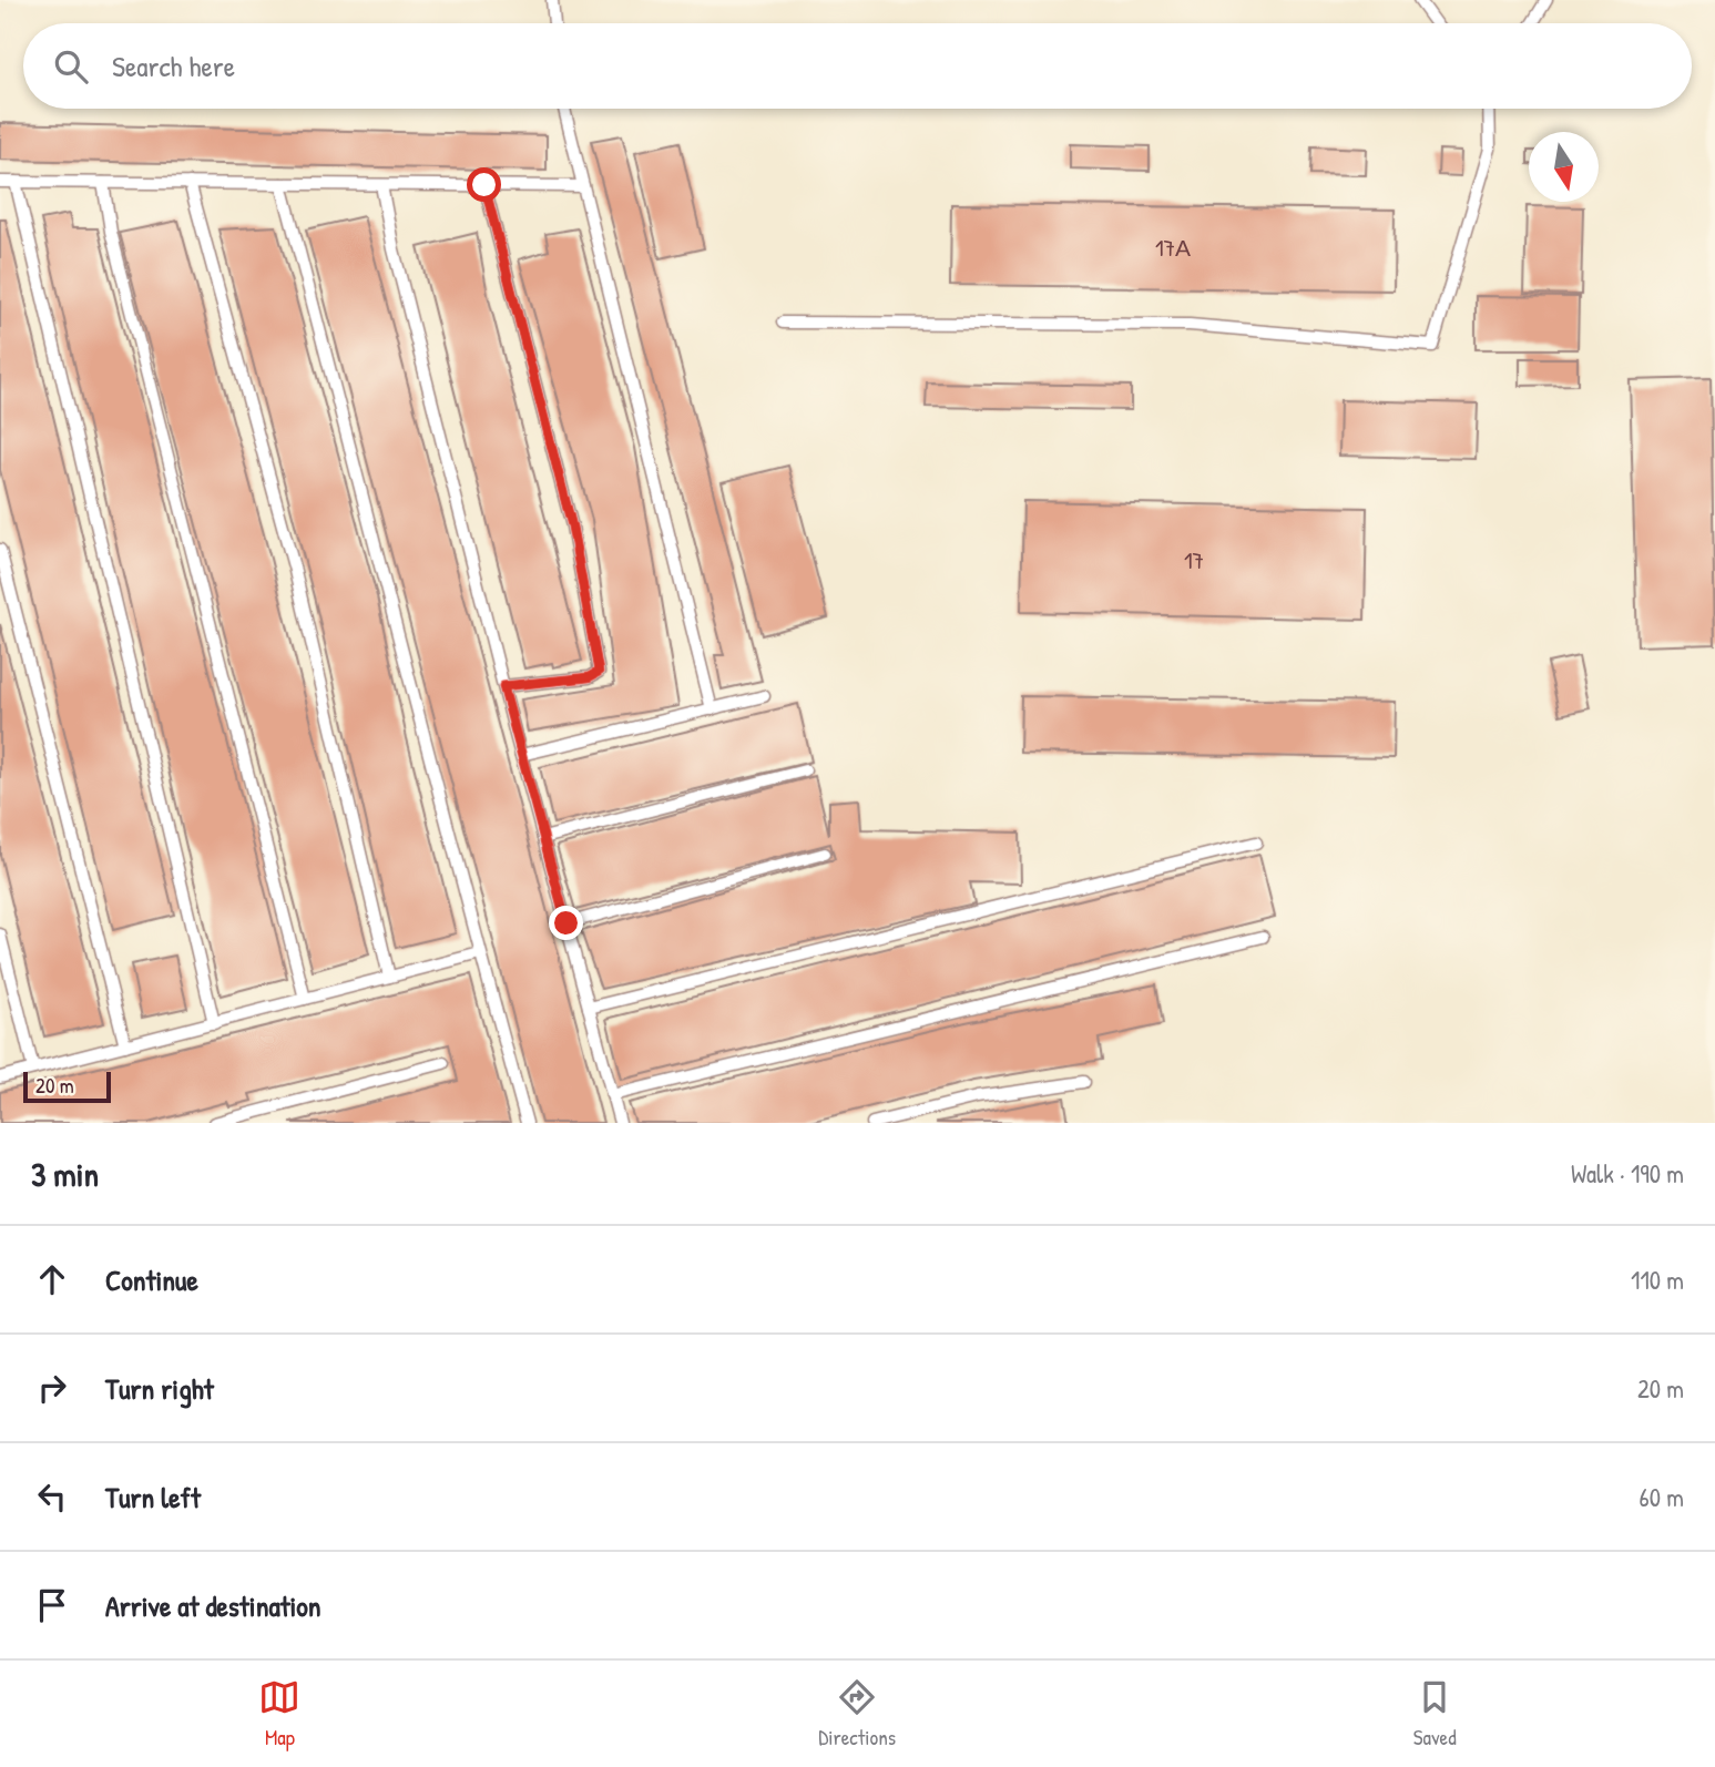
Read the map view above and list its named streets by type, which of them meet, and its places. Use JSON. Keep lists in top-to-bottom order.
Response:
{
  "house_numbers": ["17А", "17"],
  "scale_bar": "20 m",
  "north": "bottom",
  "page": {
    "search": "Search here",
    "scale": "20 m",
    "heading": ["3 min", "Walk · 190 m"],
    "list": [
      ["Continue", "110 m"],
      ["Turn right", "20 m"],
      ["Turn left", "60 m"],
      "Arrive at destination"
    ],
    "nav": ["Map", "Directions", "Saved"]
  }
}
